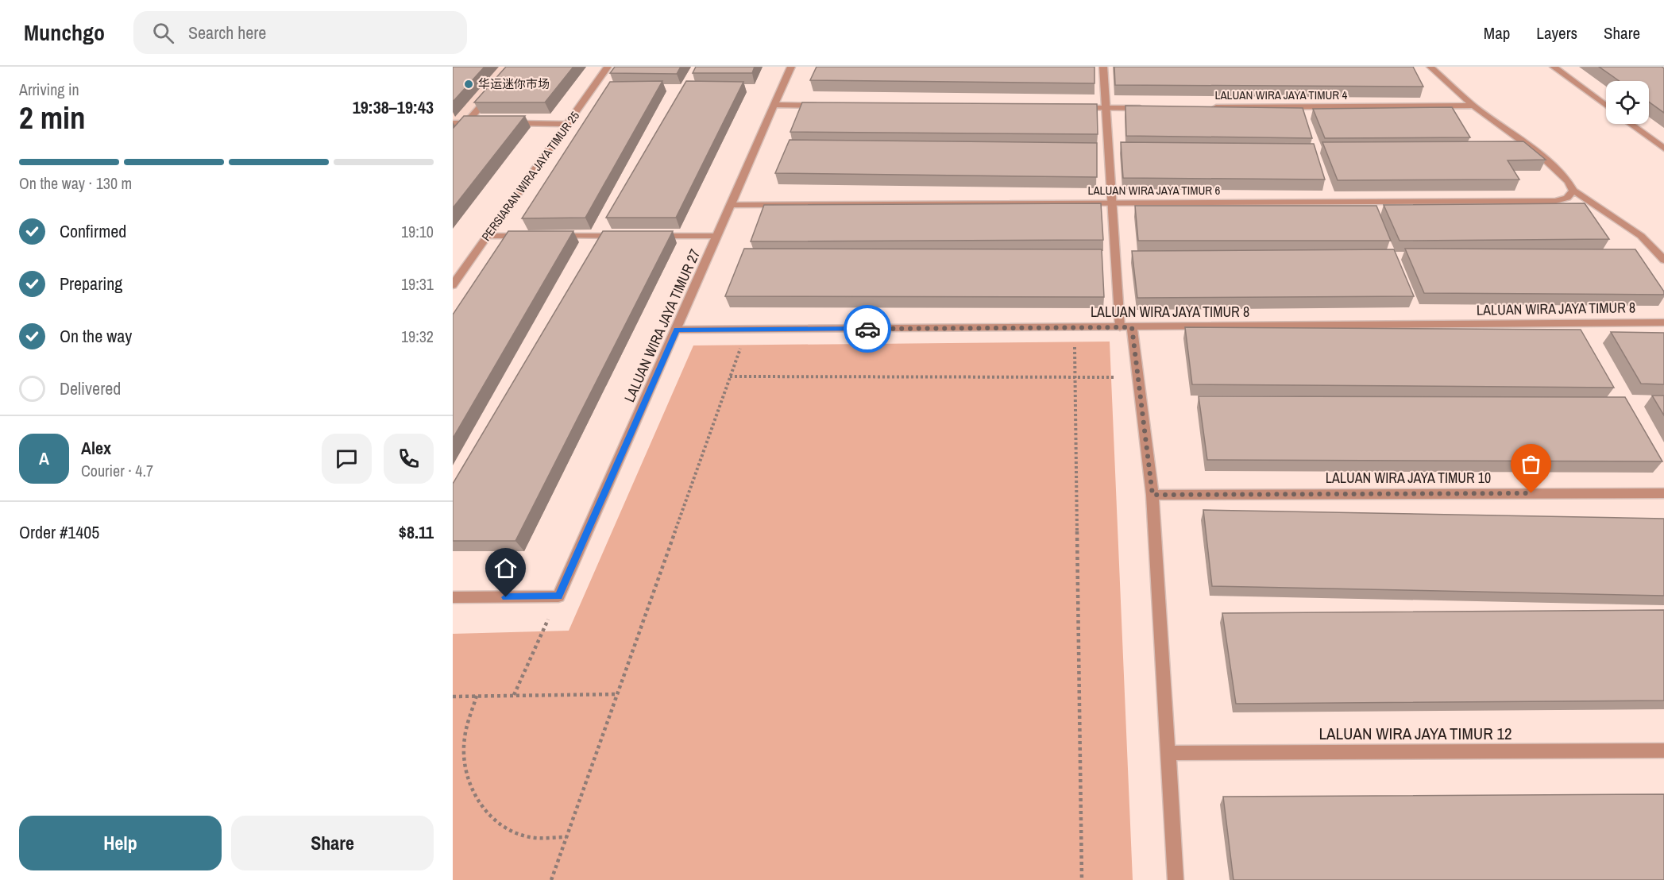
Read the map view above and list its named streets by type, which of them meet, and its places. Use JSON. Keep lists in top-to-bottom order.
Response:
{
  "streets": {
    "street": [
      "LALUAN WIRA JAYA TIMUR 4",
      "PERSIARAN WIRA JAYA TIMUR 25",
      "LALUAN WIRA JAYA TIMUR 6",
      "LALUAN WIRA JAYA TIMUR 8",
      "LALUAN WIRA JAYA TIMUR 27",
      "LALUAN WIRA JAYA TIMUR 10",
      "LALUAN WIRA JAYA TIMUR 12"
    ]
  },
  "crossings": [
    ["LALUAN WIRA JAYA TIMUR 6", "LALUAN WIRA JAYA TIMUR 27"],
    ["LALUAN WIRA JAYA TIMUR 8", "LALUAN WIRA JAYA TIMUR 27"]
  ],
  "places": ["华运迷你市场"],
  "page": {
    "header": "Munchgo",
    "search": "Search here",
    "nav": ["Map", "Layers", "Share"],
    "heading": ["2 min", "Arriving in", "19:38–19:43"],
    "panel": [
      "Alex",
      "Courier · 4.7",
      "Order #1405",
      "$8.11"
    ],
    "bar": "On the way · 130 m",
    "list": [
      ["Confirmed", "19:10"],
      ["Preparing", "19:31"],
      ["On the way", "19:32"],
      "Delivered"
    ],
    "round": "A",
    "buttons": ["Help", "Share"]
  }
}
